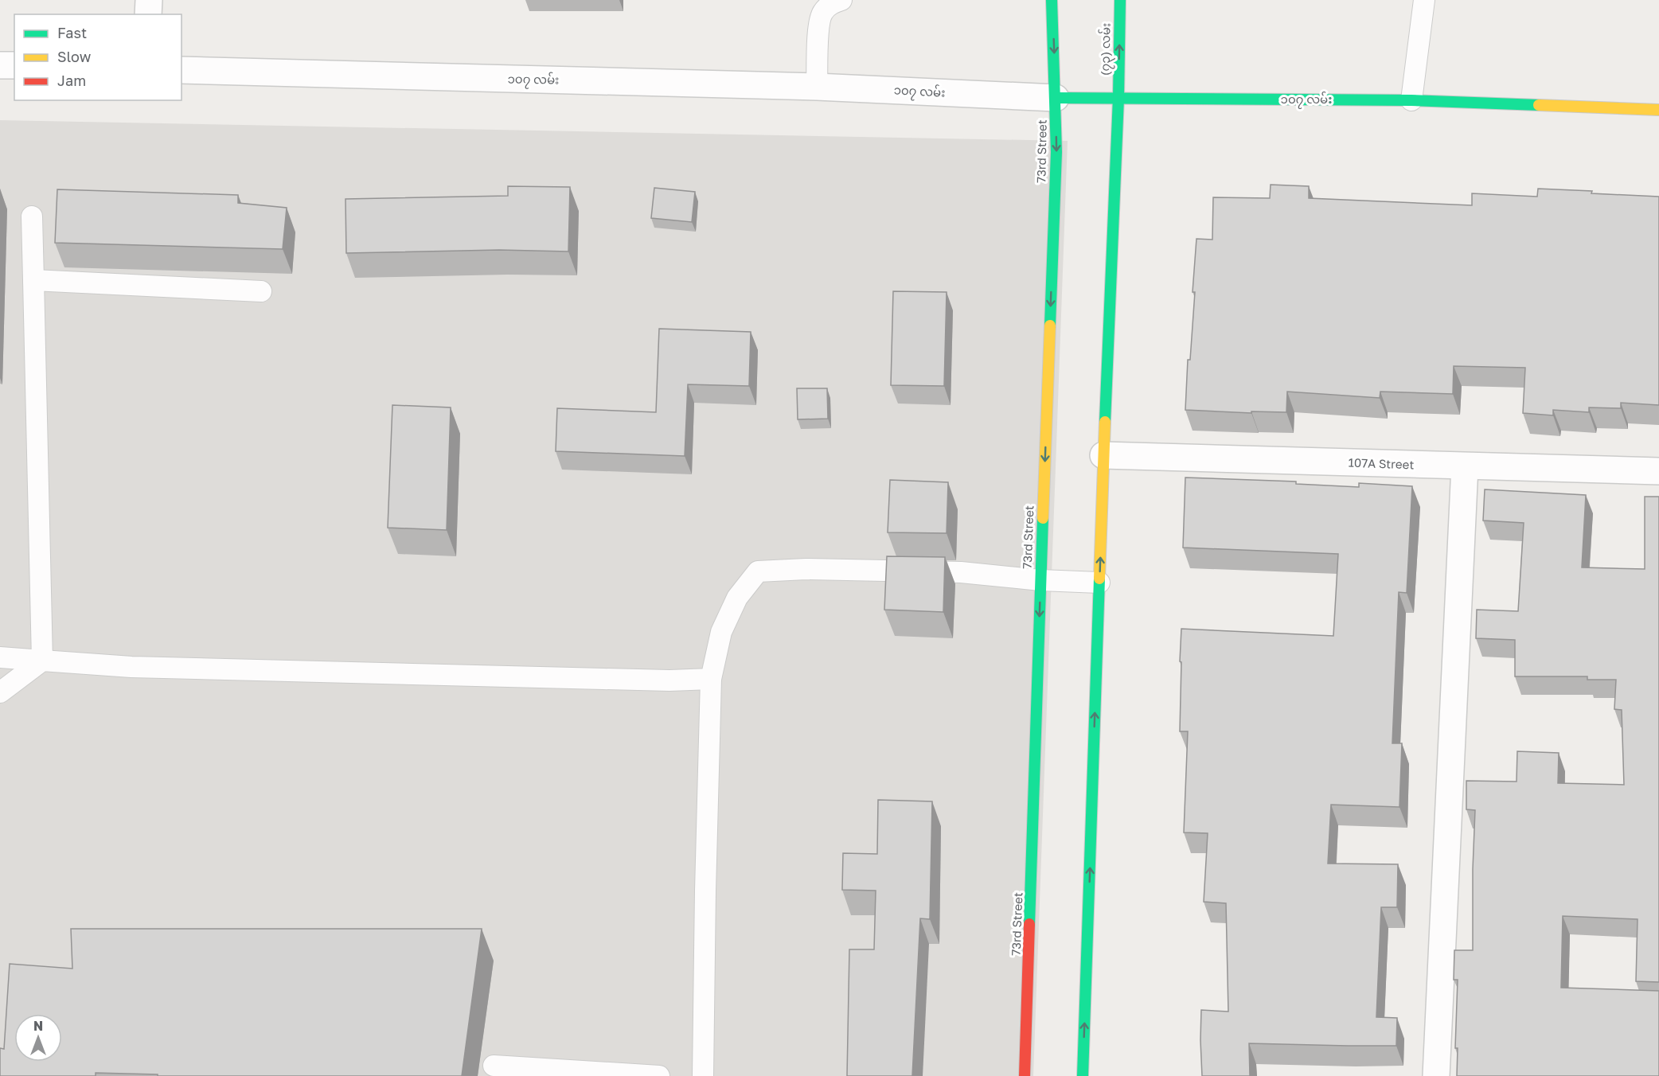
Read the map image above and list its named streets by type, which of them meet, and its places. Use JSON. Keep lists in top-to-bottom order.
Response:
{
  "streets": {
    "main road": ["(၇၃) လမ်း", "၁၀၇ လမ်း", "73rd Street"],
    "street": ["107A Street"]
  },
  "crossings": [
    ["(၇၃) လမ်း", "၁၀၇ လမ်း"],
    ["၁၀၇ လမ်း", "73rd Street"]
  ],
  "one_way": ["(၇၃) လမ်း"],
  "legend": ["Fast", "Slow", "Jam"],
  "north": "top"
}
